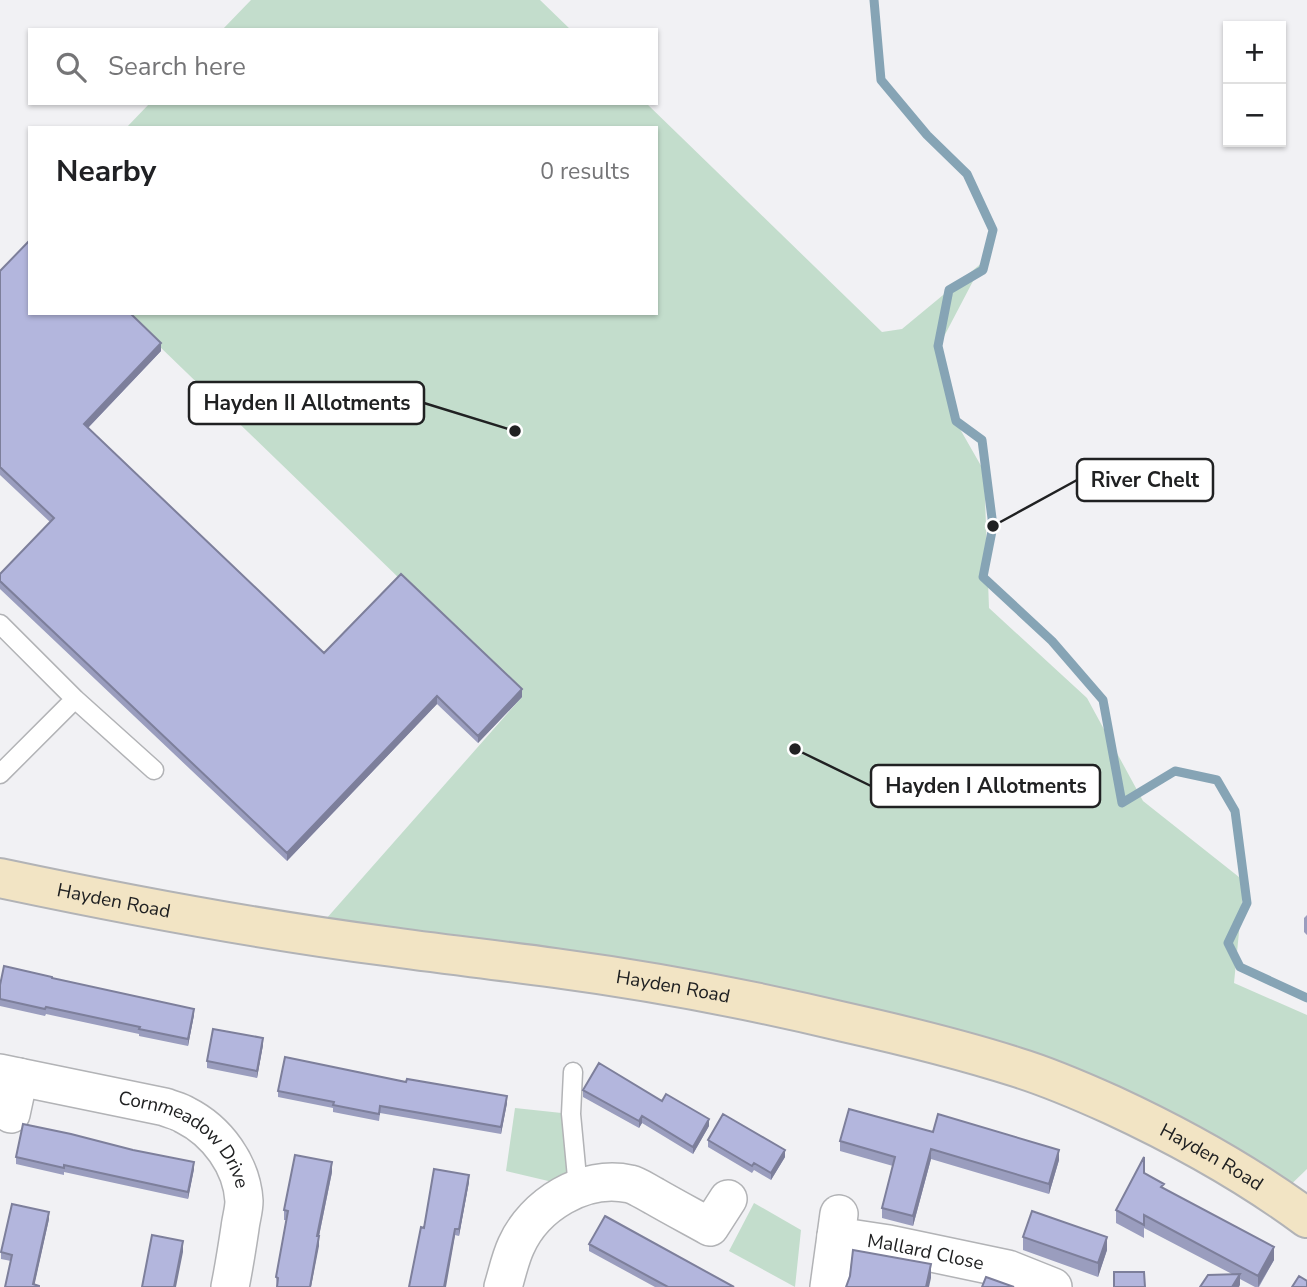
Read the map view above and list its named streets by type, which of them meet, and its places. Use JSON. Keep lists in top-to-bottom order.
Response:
{
  "streets": {
    "main road": ["Hayden Road"],
    "street": ["Cornmeadow Drive", "Mallard Close"]
  },
  "places": ["Hayden II Allotments", "River Chelt", "Hayden I Allotments"],
  "page": {
    "map_buttons": ["+", "−"],
    "search": "Search here",
    "heading": ["Nearby", "0 results"]
  }
}
